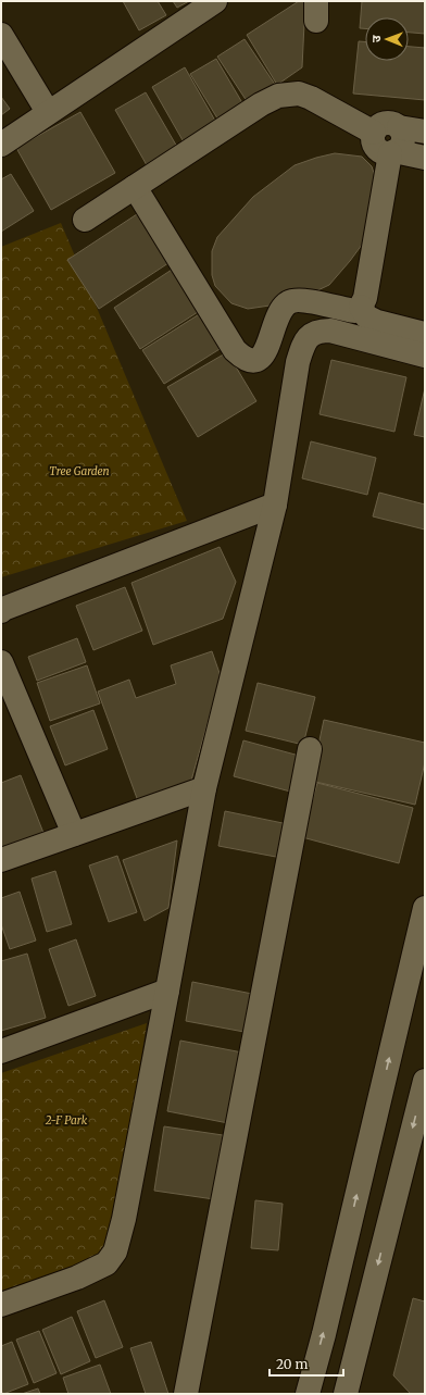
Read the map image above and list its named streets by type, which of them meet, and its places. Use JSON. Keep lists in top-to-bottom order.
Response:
{
  "parks": ["Tree Garden", "2-F Park"],
  "scale_bar": "20 m",
  "north": "left"
}
